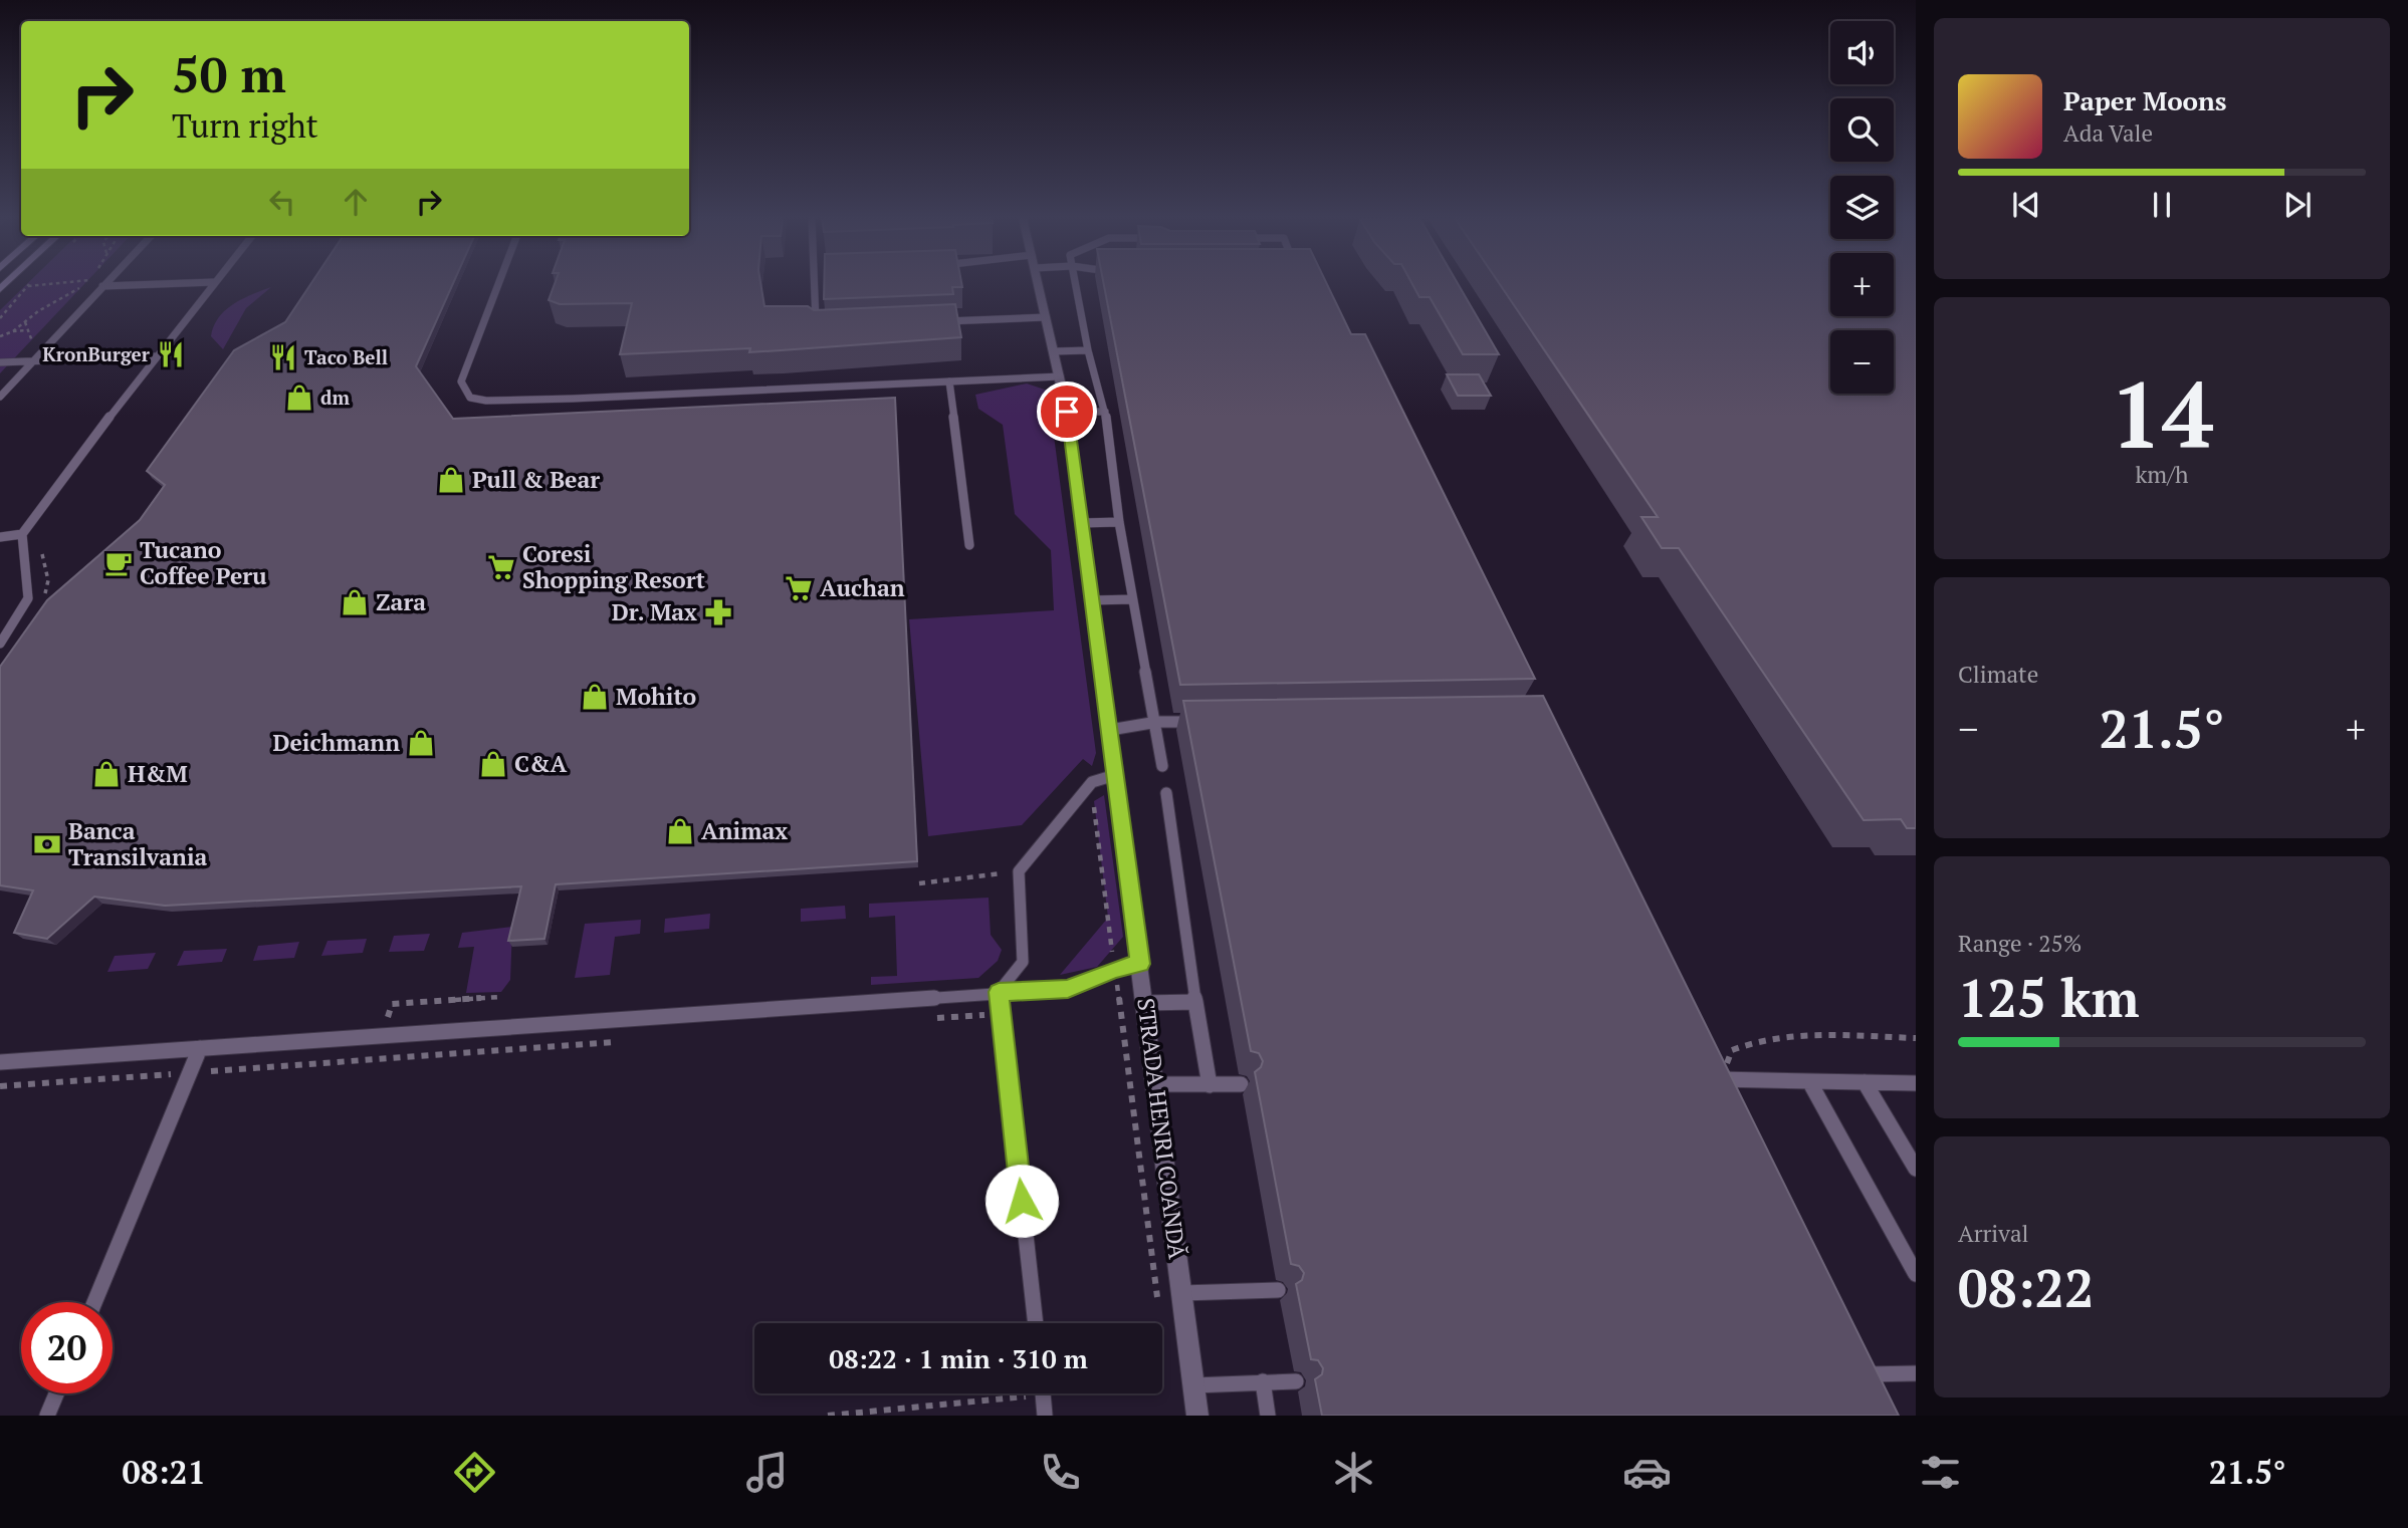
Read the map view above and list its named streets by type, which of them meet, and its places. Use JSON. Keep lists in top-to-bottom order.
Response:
{
  "streets": {
    "street": ["STRADA HENRI COANDĂ"]
  },
  "places": {
    "restaurant": ["KronBurger", "Taco Bell"],
    "shop": [
      "dm",
      "Pull & Bear",
      "Zara",
      "Mohito",
      "Deichmann",
      "C&A",
      "H&M",
      "Animax"
    ],
    "cafe": ["Tucano Coffee Peru"],
    "supermarket": ["Coresi Shopping Resort", "Auchan"],
    "pharmacy": ["Dr. Max"],
    "bank": ["Banca Transilvania"]
  },
  "page": {
    "map_buttons": ["+", "−"],
    "turn": ["50 m", "Turn right"],
    "song": ["Paper Moons", "Ada Vale"],
    "tile": [
      ["14", "km/h"],
      "Climate",
      ["Range · 25%", "125 km"],
      ["Arrival", "08:22"]
    ],
    "heat": ["−", "21.5°", "+"],
    "limit": "20",
    "trip": "08:22 · 1 min · 310 m",
    "tabs": ["08:21", "21.5°"]
  }
}
